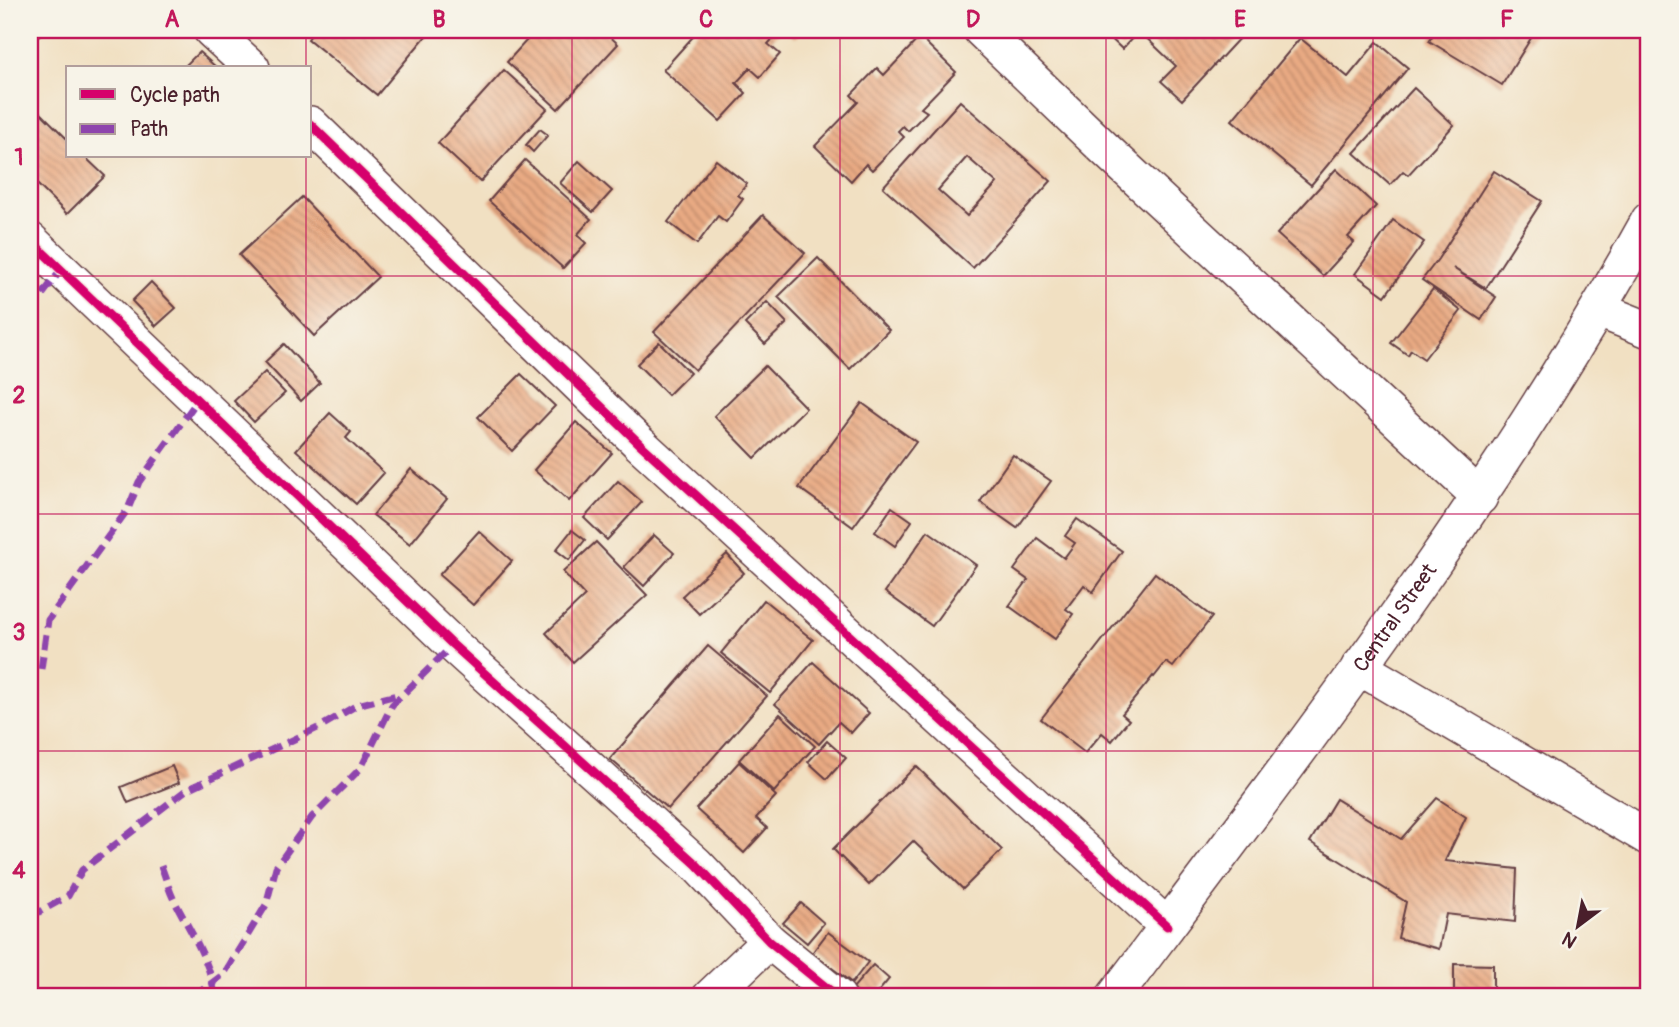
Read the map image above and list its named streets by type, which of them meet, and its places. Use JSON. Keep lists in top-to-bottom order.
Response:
{
  "streets": {
    "street": ["Central Street"]
  },
  "legend": ["Cycle path", "Path"],
  "north": "bottom left",
  "grid": {
    "columns": [
      "A",
      "B",
      "C",
      "D",
      "E",
      "F"
    ],
    "rows": [
      "1",
      "2",
      "3",
      "4"
    ]
  }
}
